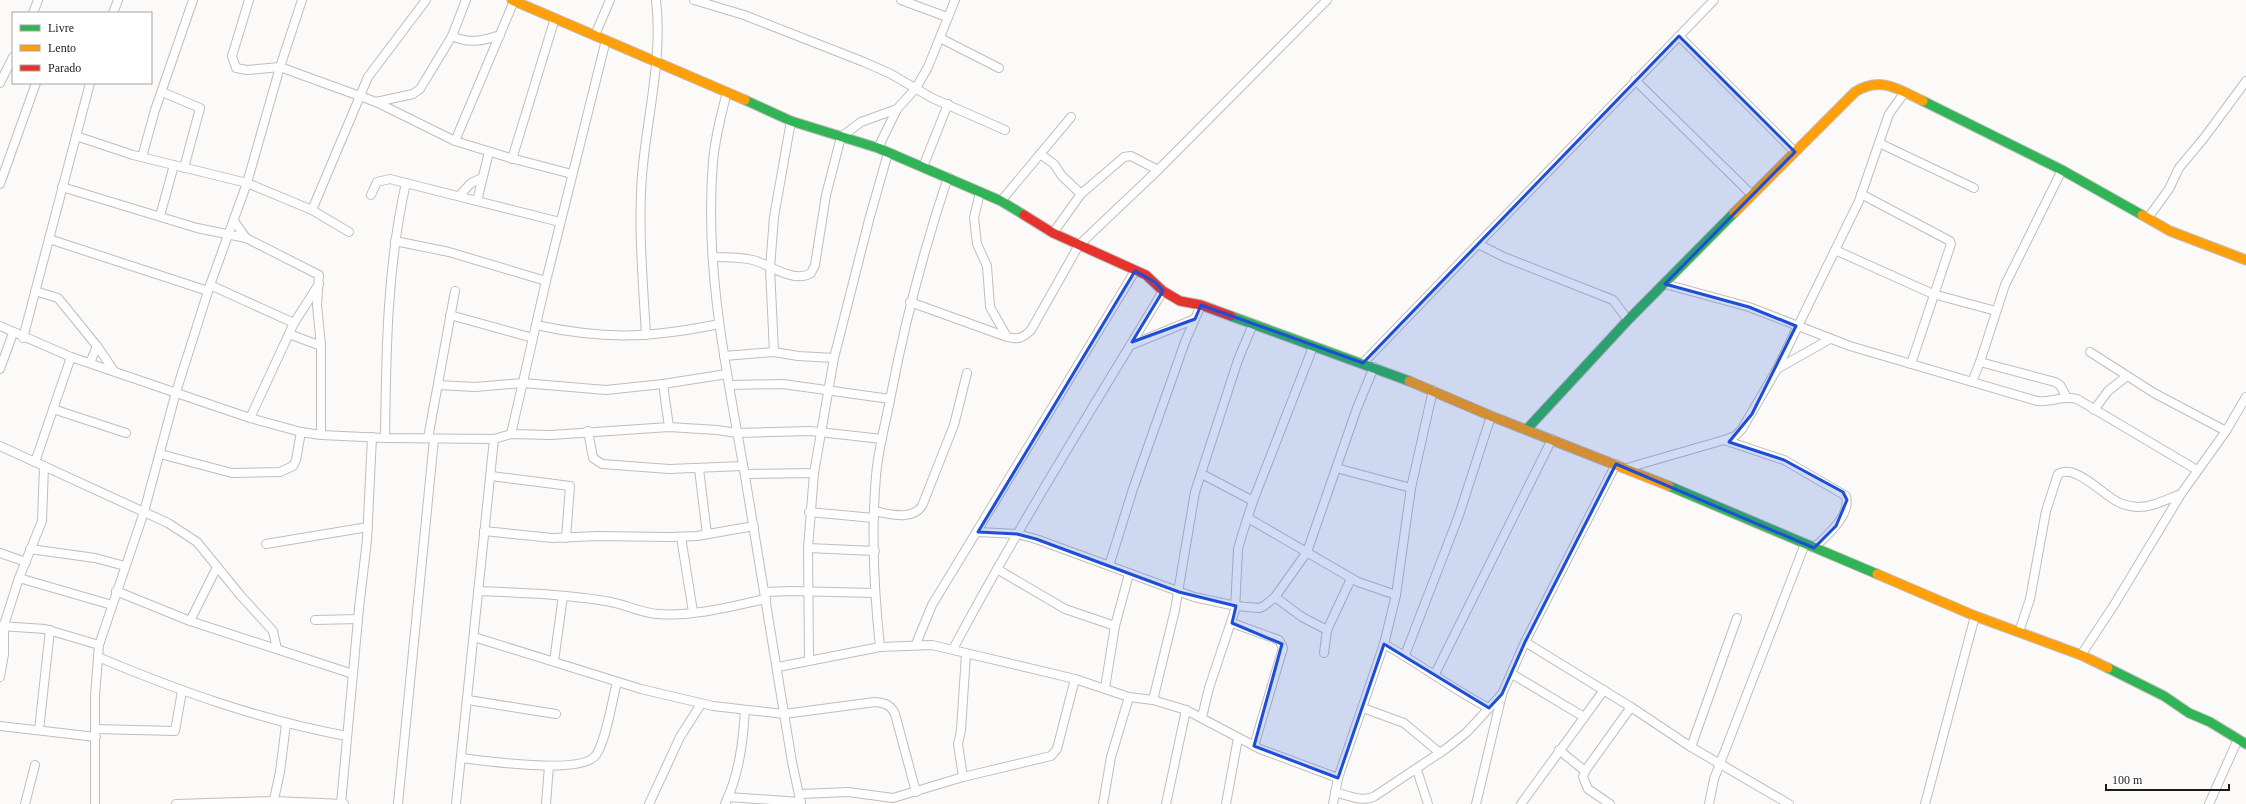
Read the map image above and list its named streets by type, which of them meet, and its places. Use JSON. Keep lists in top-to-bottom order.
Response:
{
  "legend": ["Livre", "Lento", "Parado"],
  "scale_bar": "100 m"
}
